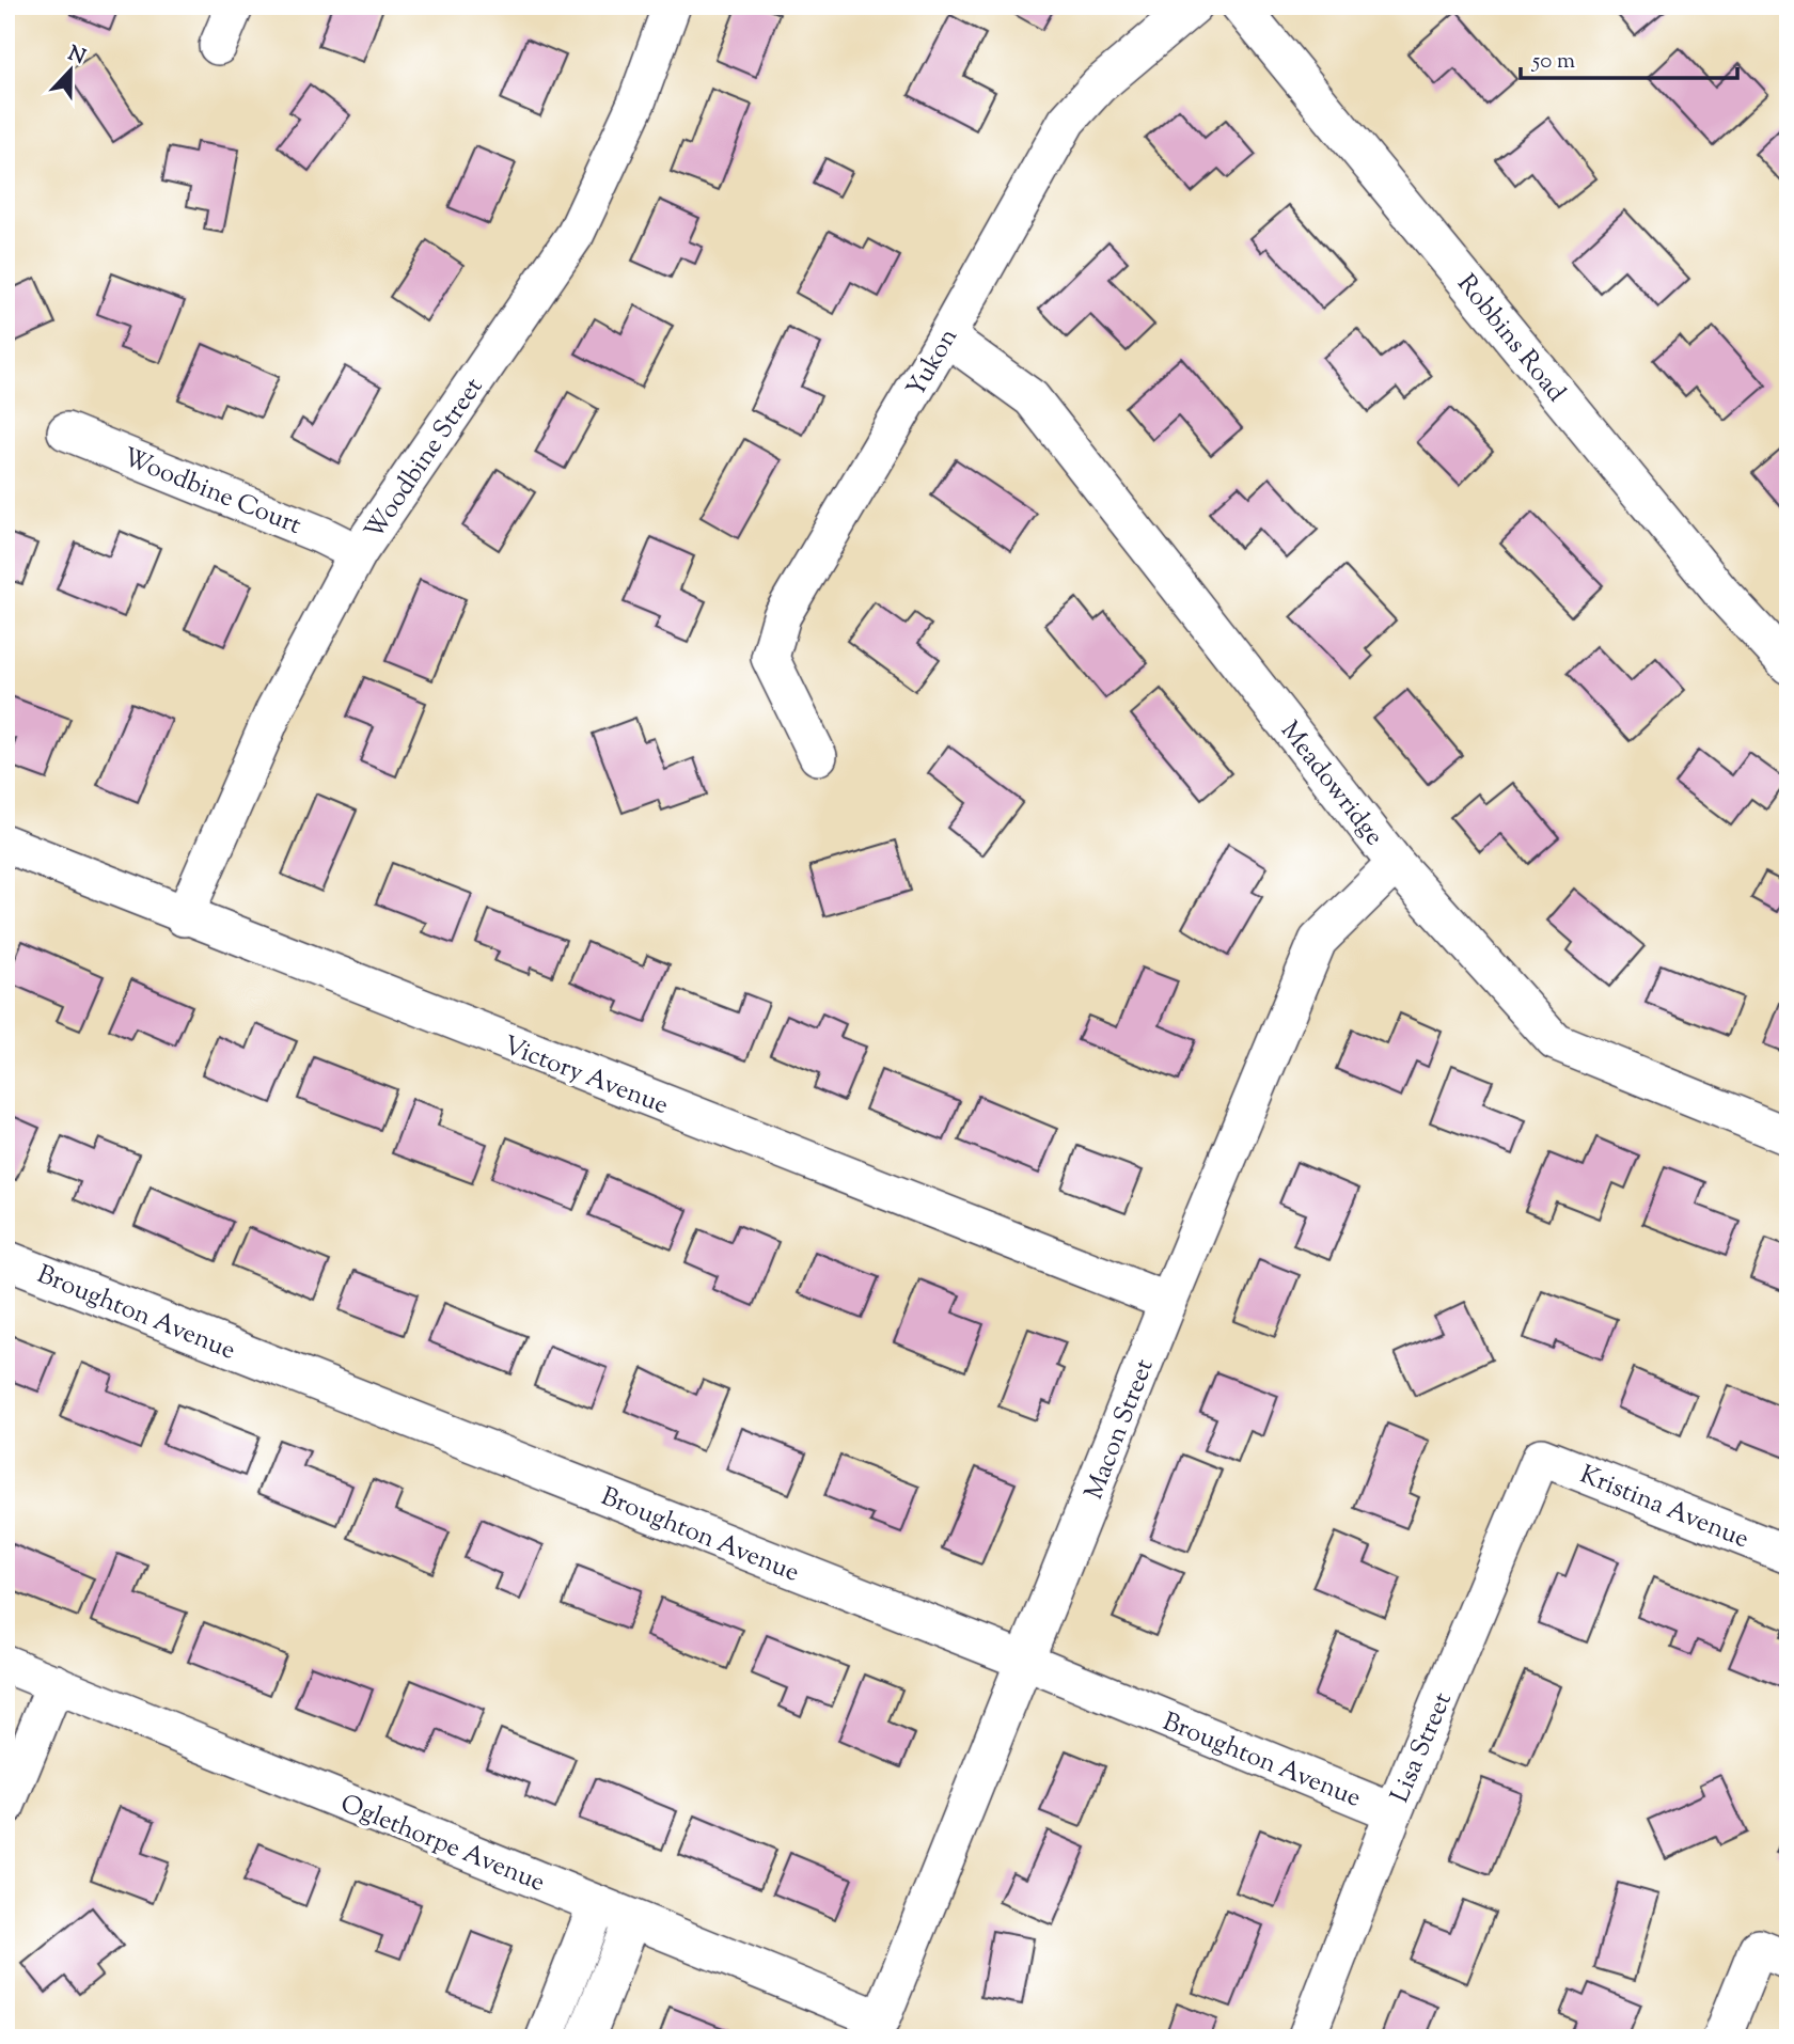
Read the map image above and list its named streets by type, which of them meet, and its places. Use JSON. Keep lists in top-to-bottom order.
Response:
{
  "streets": {
    "street": [
      "Robbins Road",
      "Yukon",
      "Woodbine Street",
      "Woodbine Court",
      "Meadowridge",
      "Victory Avenue",
      "Broughton Avenue",
      "Macon Street",
      "Kristina Avenue",
      "Lisa Street",
      "Oglethorpe Avenue"
    ]
  },
  "crossings": [
    ["Yukon", "Meadowridge"],
    ["Woodbine Street", "Woodbine Court"],
    ["Woodbine Street", "Victory Avenue"],
    ["Meadowridge", "Macon Street"],
    ["Victory Avenue", "Macon Street"],
    ["Broughton Avenue", "Macon Street"],
    ["Broughton Avenue", "Lisa Street"],
    ["Macon Street", "Oglethorpe Avenue"],
    ["Kristina Avenue", "Lisa Street"]
  ],
  "scale_bar": "50 m",
  "north": "top"
}
